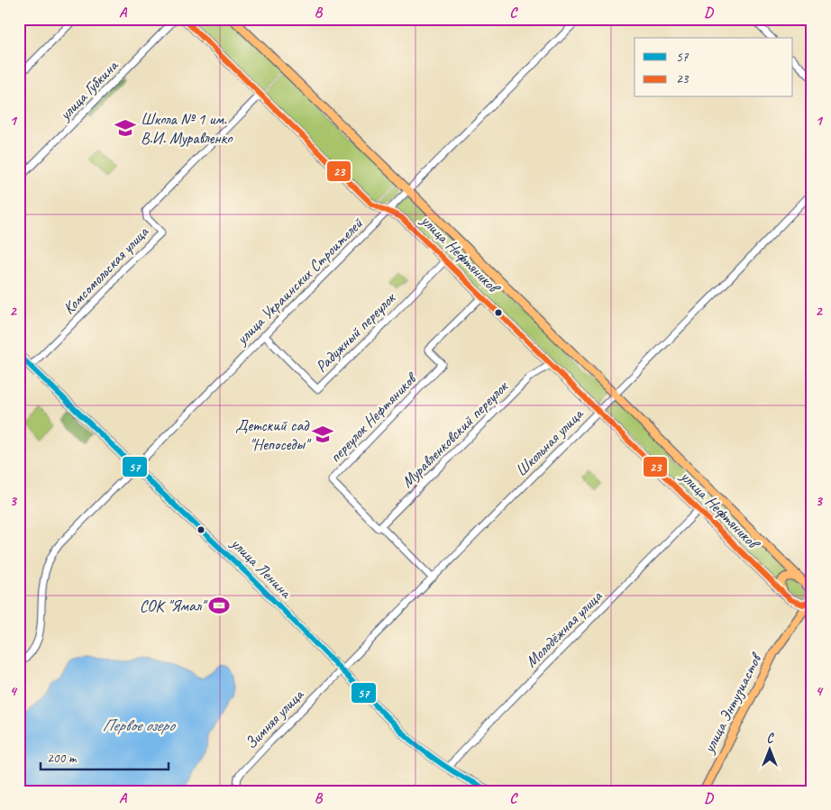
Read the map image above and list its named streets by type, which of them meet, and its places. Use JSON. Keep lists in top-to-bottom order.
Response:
{
  "streets": {
    "main road": ["улица Нефтяников", "улица Ленина", "улица Энтузиастов"],
    "street": [
      "улица Губкина",
      "Комсомольская улица",
      "улица Украинских Строителей",
      "Радужный переулок",
      "переулок Нефтяников",
      "Муравленковский переулок",
      "Школьная улица",
      "Молодёжная улица",
      "Зимняя улица"
    ]
  },
  "crossings": [
    ["улица Нефтяников", "Комсомольская улица"],
    ["улица Нефтяников", "улица Украинских Строителей"],
    ["улица Нефтяников", "Радужный переулок"],
    ["улица Нефтяников", "переулок Нефтяников"],
    ["улица Нефтяников", "Муравленковский переулок"],
    ["улица Нефтяников", "Школьная улица"],
    ["улица Нефтяников", "Молодёжная улица"],
    ["улица Нефтяников", "улица Энтузиастов"],
    ["Комсомольская улица", "улица Ленина"],
    ["улица Украинских Строителей", "Радужный переулок"],
    ["улица Украинских Строителей", "улица Ленина"],
    ["переулок Нефтяников", "Муравленковский переулок"],
    ["переулок Нефтяников", "Школьная улица"],
    ["Школьная улица", "улица Ленина"],
    ["Школьная улица", "Зимняя улица"],
    ["улица Ленина", "Молодёжная улица"],
    ["улица Ленина", "Зимняя улица"]
  ],
  "water": ["Первое озеро"],
  "places": {
    "school or university": ["Школа № 1 им. В.И. Муравленко", "Детский сад \"Непоседы\""],
    "sports": ["СОК \"Ямал\""]
  },
  "lines": ["transit line 23", "transit line 57"],
  "legend": ["57", "23"],
  "scale_bar": "200 m",
  "north": "top",
  "grid": {
    "columns": [
      "A",
      "B",
      "C",
      "D"
    ],
    "rows": [
      "1",
      "2",
      "3",
      "4"
    ]
  }
}
